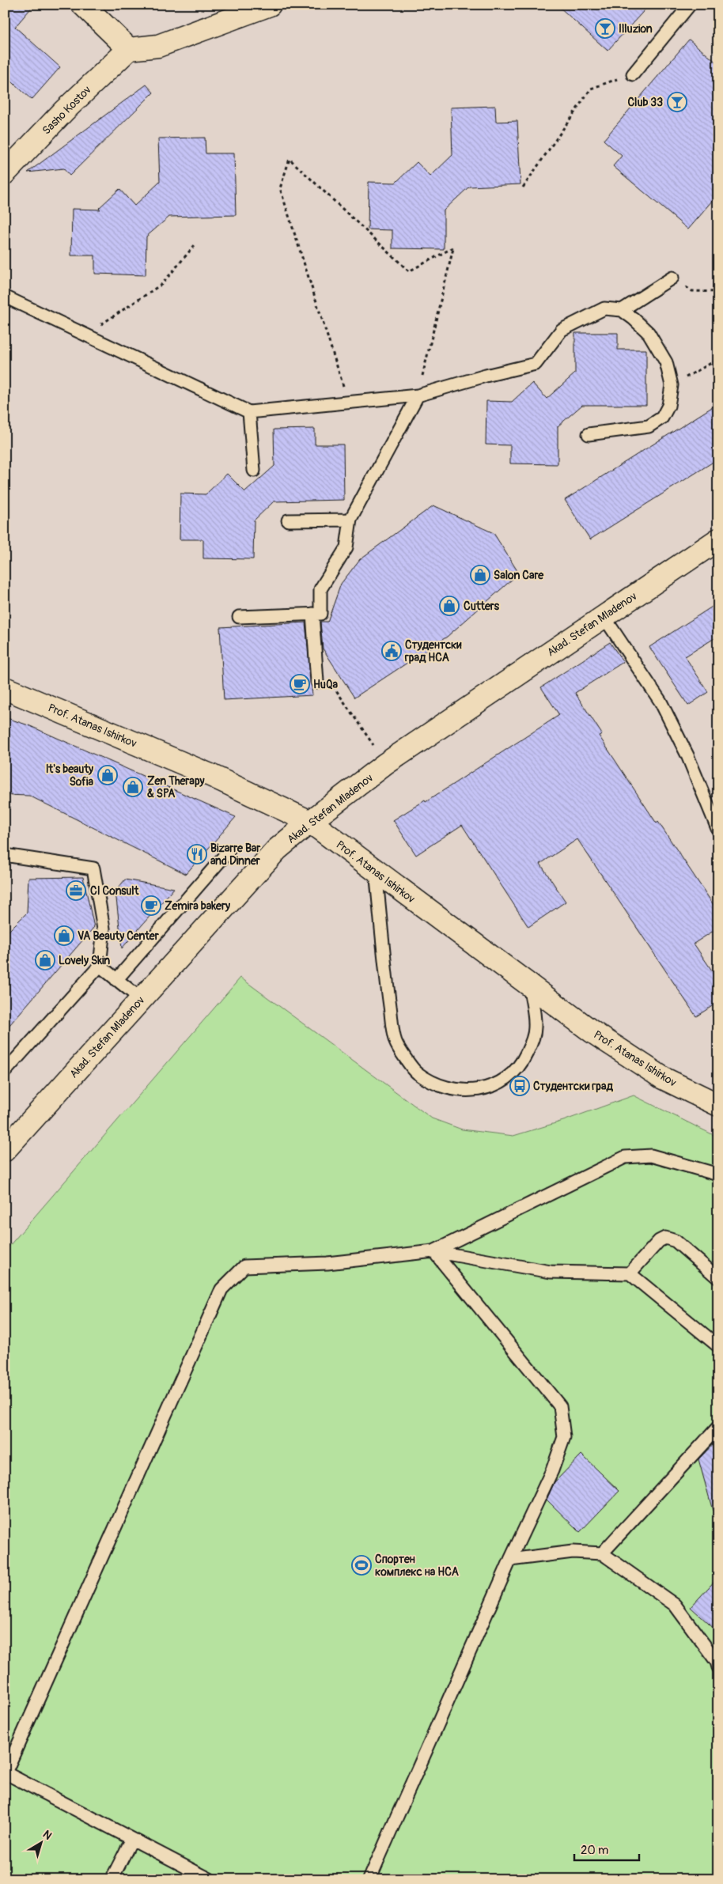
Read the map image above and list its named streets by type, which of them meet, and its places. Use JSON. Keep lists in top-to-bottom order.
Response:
{
  "streets": {
    "street": ["Sasho Kostov", "Akad. Stefan Mladenov", "Prof. Atanas Ishirkov"]
  },
  "crossings": [
    ["Akad. Stefan Mladenov", "Prof. Atanas Ishirkov"]
  ],
  "places": {
    "bar": ["Illuzion", "Club 33"],
    "shop": [
      "Salon Care",
      "Cutters",
      "It's beauty Sofia",
      "Zen Therapy & SPA",
      "VA Beauty Center",
      "Lovely Skin"
    ],
    "public building": ["Студентски град НСА"],
    "cafe": ["HuQa", "Zemira bakery"],
    "restaurant": ["Bizarre Bar and Dinner"],
    "office": ["CI Consult"],
    "bus stop": ["Студентски град"],
    "sports": ["Спортен комплекс на НСА"]
  },
  "scale_bar": "20 m",
  "north": "top right"
}
